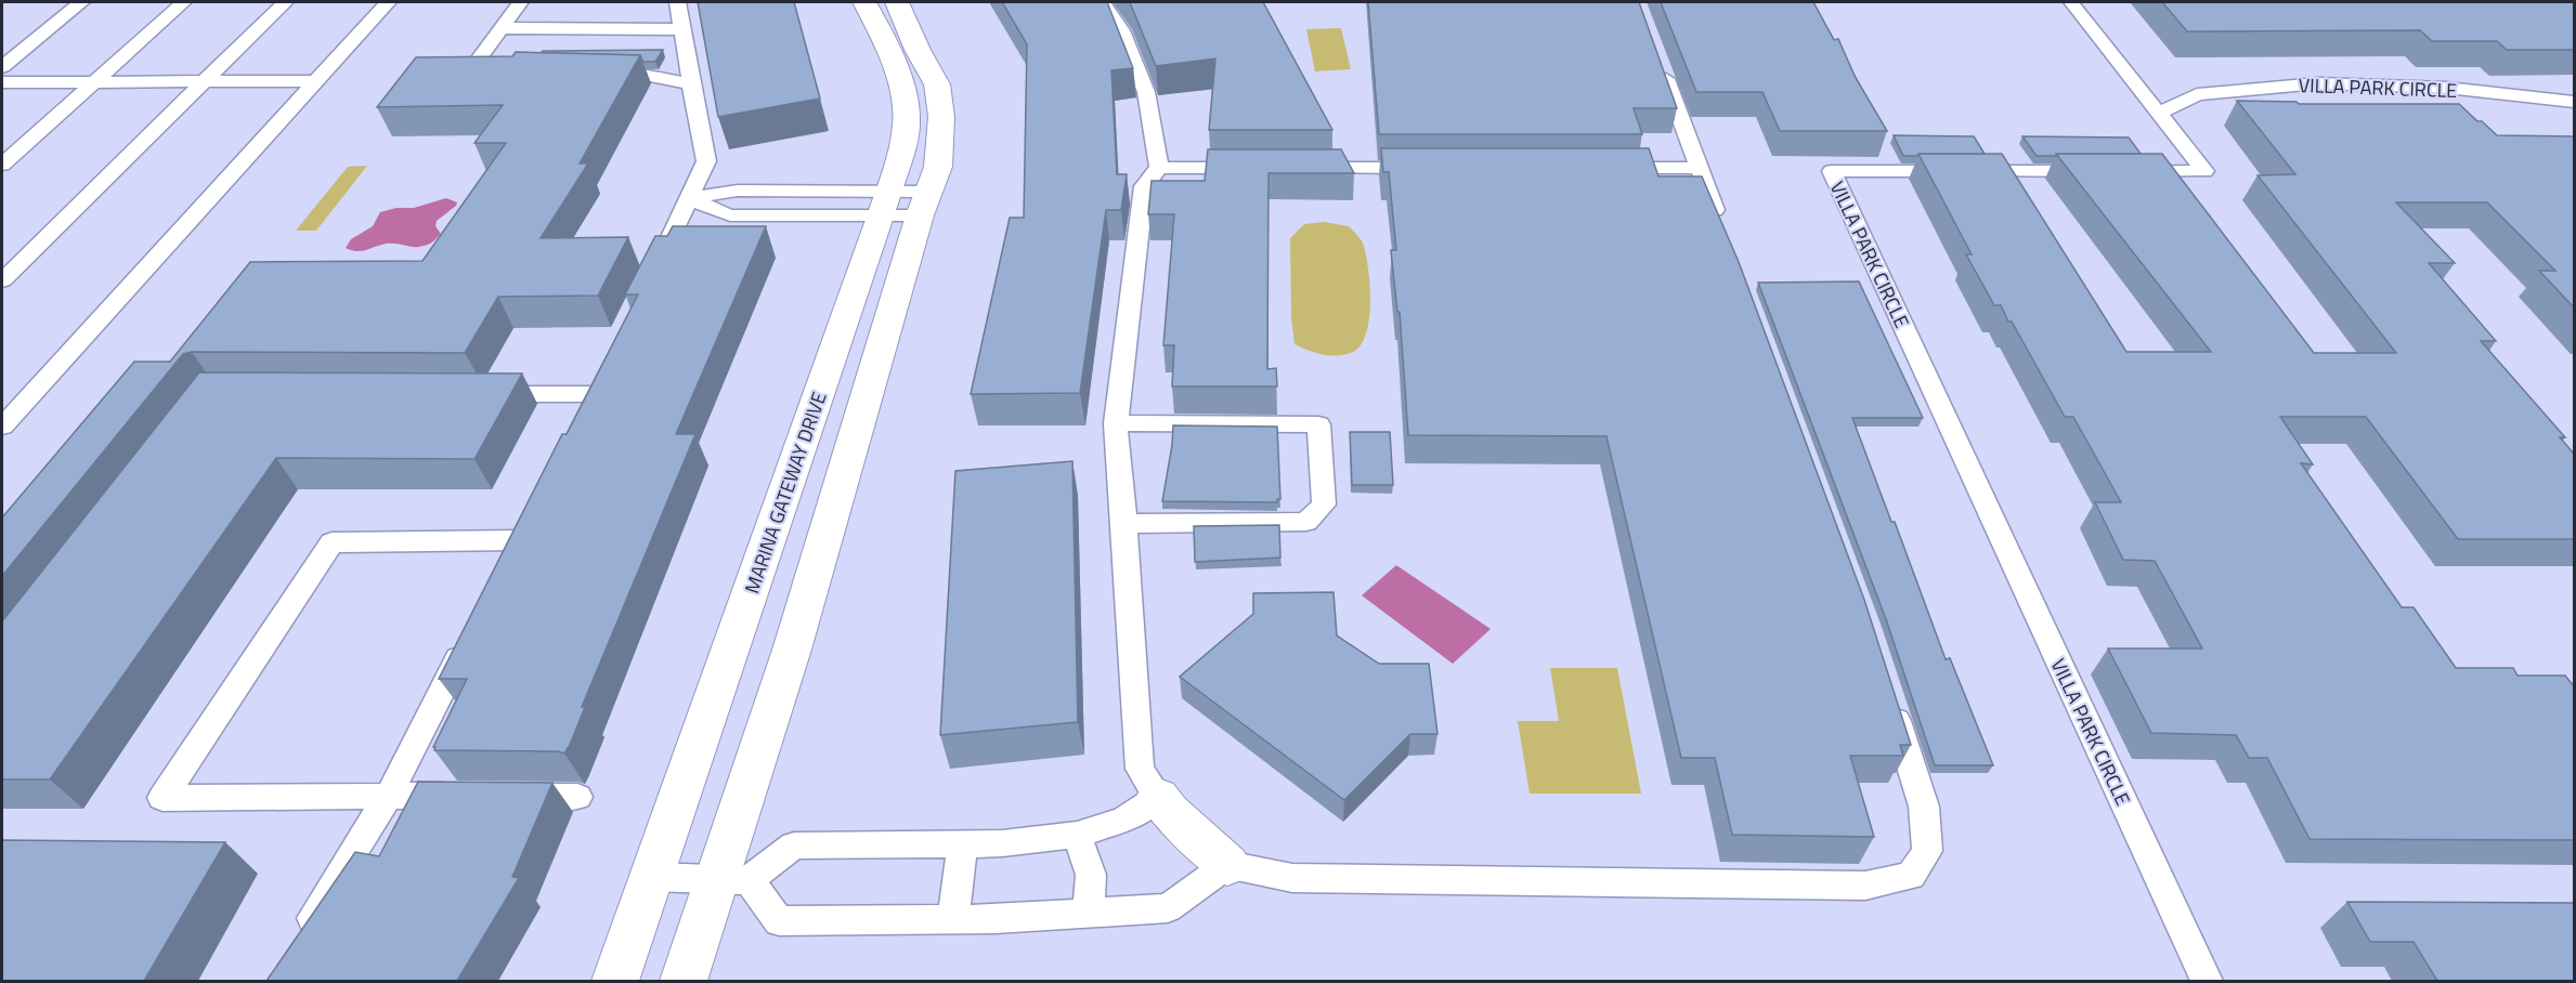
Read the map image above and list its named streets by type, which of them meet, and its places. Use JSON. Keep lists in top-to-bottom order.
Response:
{
  "streets": {
    "street": ["MARINA GATEWAY DRIVE"],
    "lane": ["VILLA PARK CIRCLE"]
  }
}
